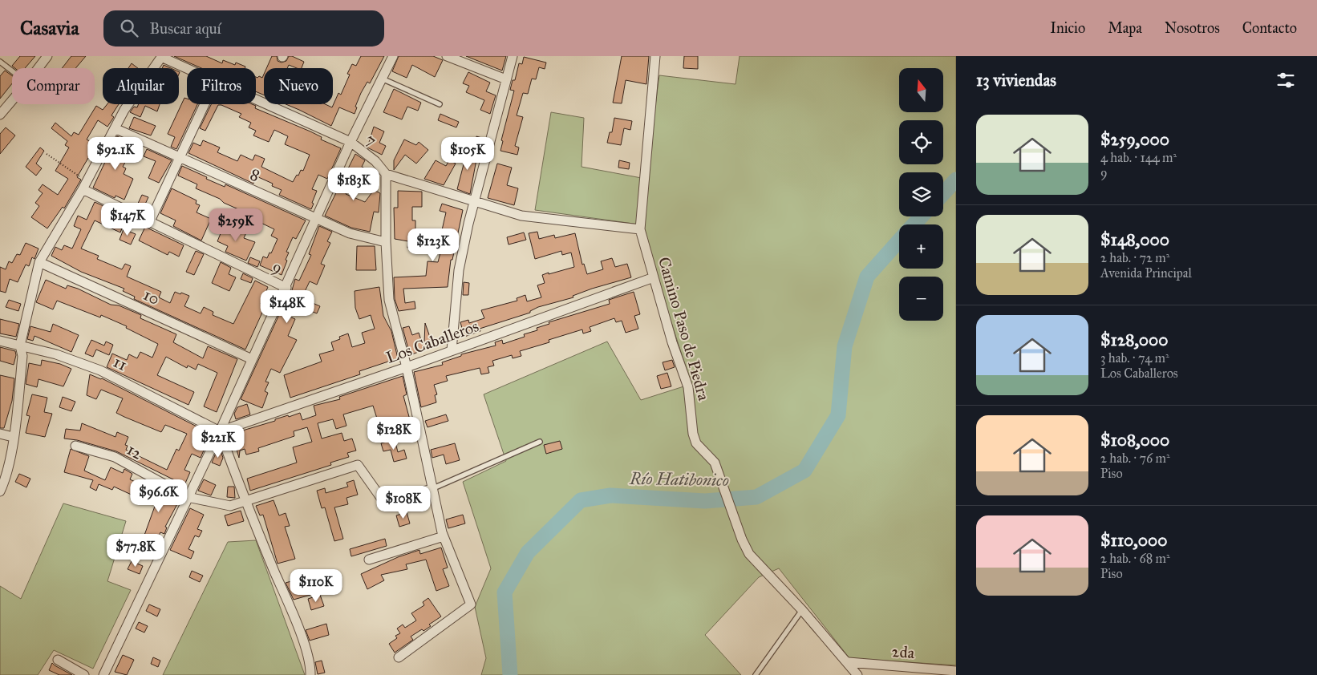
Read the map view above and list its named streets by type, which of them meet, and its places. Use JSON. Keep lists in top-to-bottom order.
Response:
{
  "streets": {
    "street": [
      "7",
      "8",
      "9",
      "10",
      "Camino Paso de Piedra",
      "Los Caballeros",
      "11",
      "12",
      "2da"
    ]
  },
  "crossings": [
    ["Camino Paso de Piedra", "Los Caballeros"],
    ["Camino Paso de Piedra", "2da"],
    ["Los Caballeros", "11"]
  ],
  "water": ["Río Hatibonico"],
  "north": "top",
  "page": {
    "header": "Casavia",
    "search": "Buscar aquí",
    "nav": [
      "Inicio",
      "Mapa",
      "Nosotros",
      "Contacto"
    ],
    "heading": "13 viviendas",
    "map_buttons": ["+", "−"],
    "chip": [
      "Comprar",
      "Alquilar",
      "Filtros",
      "Nuevo"
    ],
    "list": [
      {
        "name": "$259,000",
        "note": "4 hab. · 144 m² · 9"
      },
      {
        "name": "$148,000",
        "note": "2 hab. · 72 m² · Avenida Principal"
      },
      {
        "name": "$128,000",
        "note": "3 hab. · 74 m² · Los Caballeros"
      },
      {
        "name": "$108,000",
        "note": "2 hab. · 76 m² · Piso"
      },
      {
        "name": "$110,000",
        "note": "2 hab. · 68 m² · Piso"
      }
    ],
    "price": [
      "$92.1K",
      "$105K",
      "$183K",
      "$147K",
      "$259K",
      "$123K",
      "$148K",
      "$128K",
      "$221K",
      "$96.6K",
      "$108K",
      "$77.8K",
      "$110K"
    ]
  }
}
